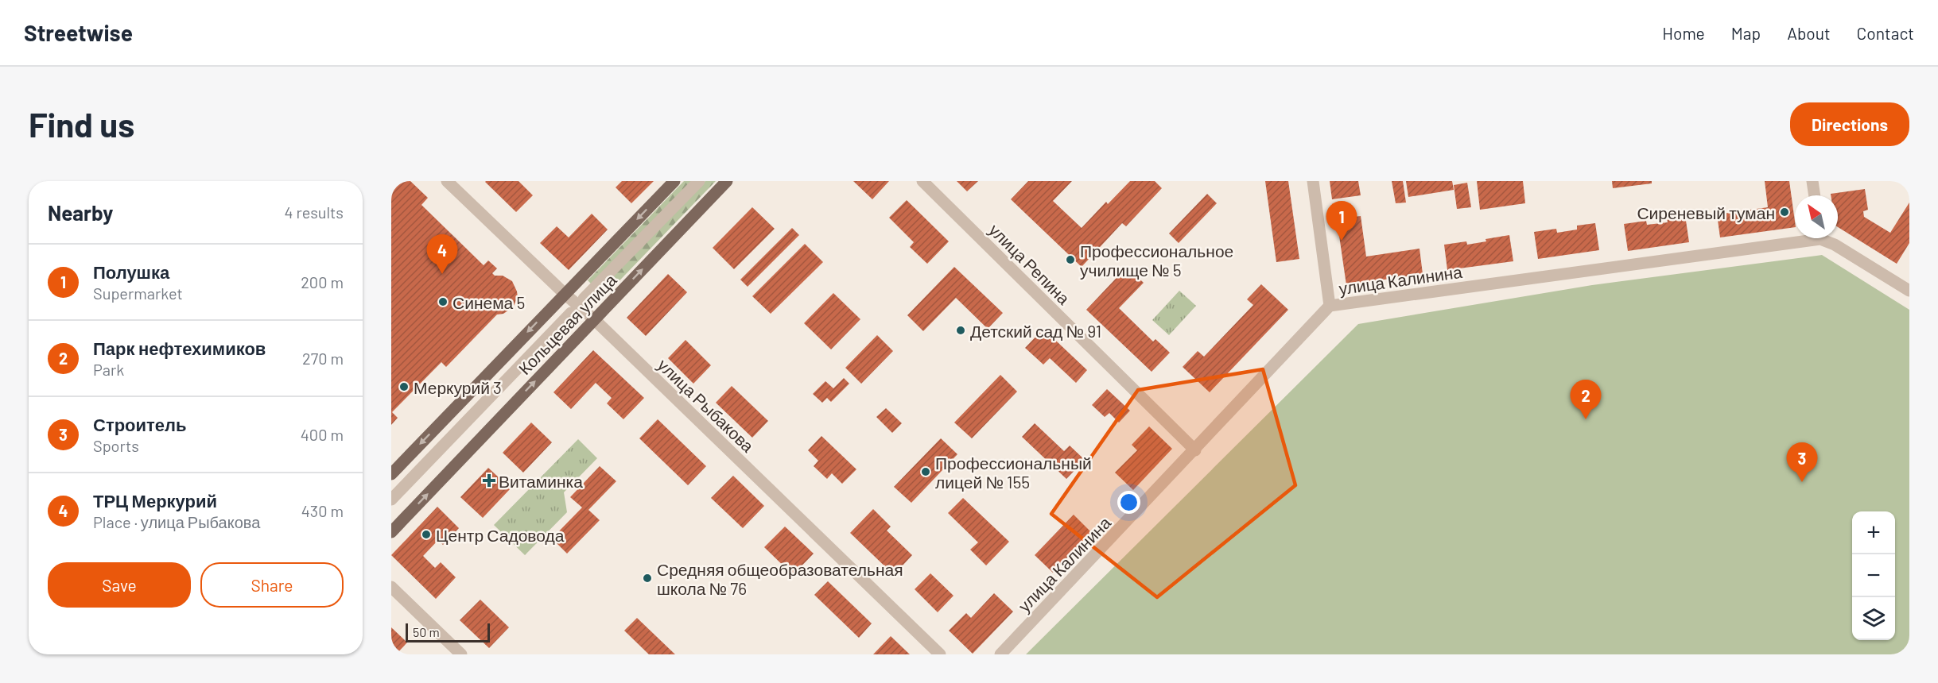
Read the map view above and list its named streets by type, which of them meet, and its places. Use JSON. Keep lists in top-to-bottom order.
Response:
{
  "streets": {
    "main road": ["Кольцевая улица"],
    "street": ["улица Репина", "улица Калинина", "улица Рыбакова"]
  },
  "crossings": [
    ["улица Репина", "улица Калинина"],
    ["Кольцевая улица", "улица Рыбакова"]
  ],
  "places": {
    "other": [
      "Сиреневый туман",
      "Профессиональное училище № 5",
      "Синема 5",
      "Детский сад № 91",
      "Меркурий 3",
      "Профессиональный лицей № 155",
      "Центр Садовода",
      "Средняя общеобразовательная школа № 76"
    ],
    "health": ["Витаминка"]
  },
  "scale_bar": "50 m",
  "north": "top left",
  "page": {
    "header": "Streetwise",
    "nav": [
      "Home",
      "Map",
      "About",
      "Contact"
    ],
    "buttons": [
      "Directions",
      ["Save", "Share"]
    ],
    "title": "Find us",
    "heading": ["Nearby", "4 results"],
    "pins": [
      "1",
      "4",
      "2",
      "3"
    ],
    "list": [
      {
        "mark": "1",
        "name": "Полушка",
        "note": "Supermarket",
        "value": "200 m"
      },
      {
        "mark": "2",
        "name": "Парк нефтехимиков",
        "note": "Park",
        "value": "270 m"
      },
      {
        "mark": "3",
        "name": "Строитель",
        "note": "Sports",
        "value": "400 m"
      },
      {
        "mark": "4",
        "name": "ТРЦ Меркурий",
        "note": "Place · улица Рыбакова",
        "value": "430 m"
      }
    ],
    "map_buttons": ["+", "−"],
    "scale": "50 m"
  }
}
